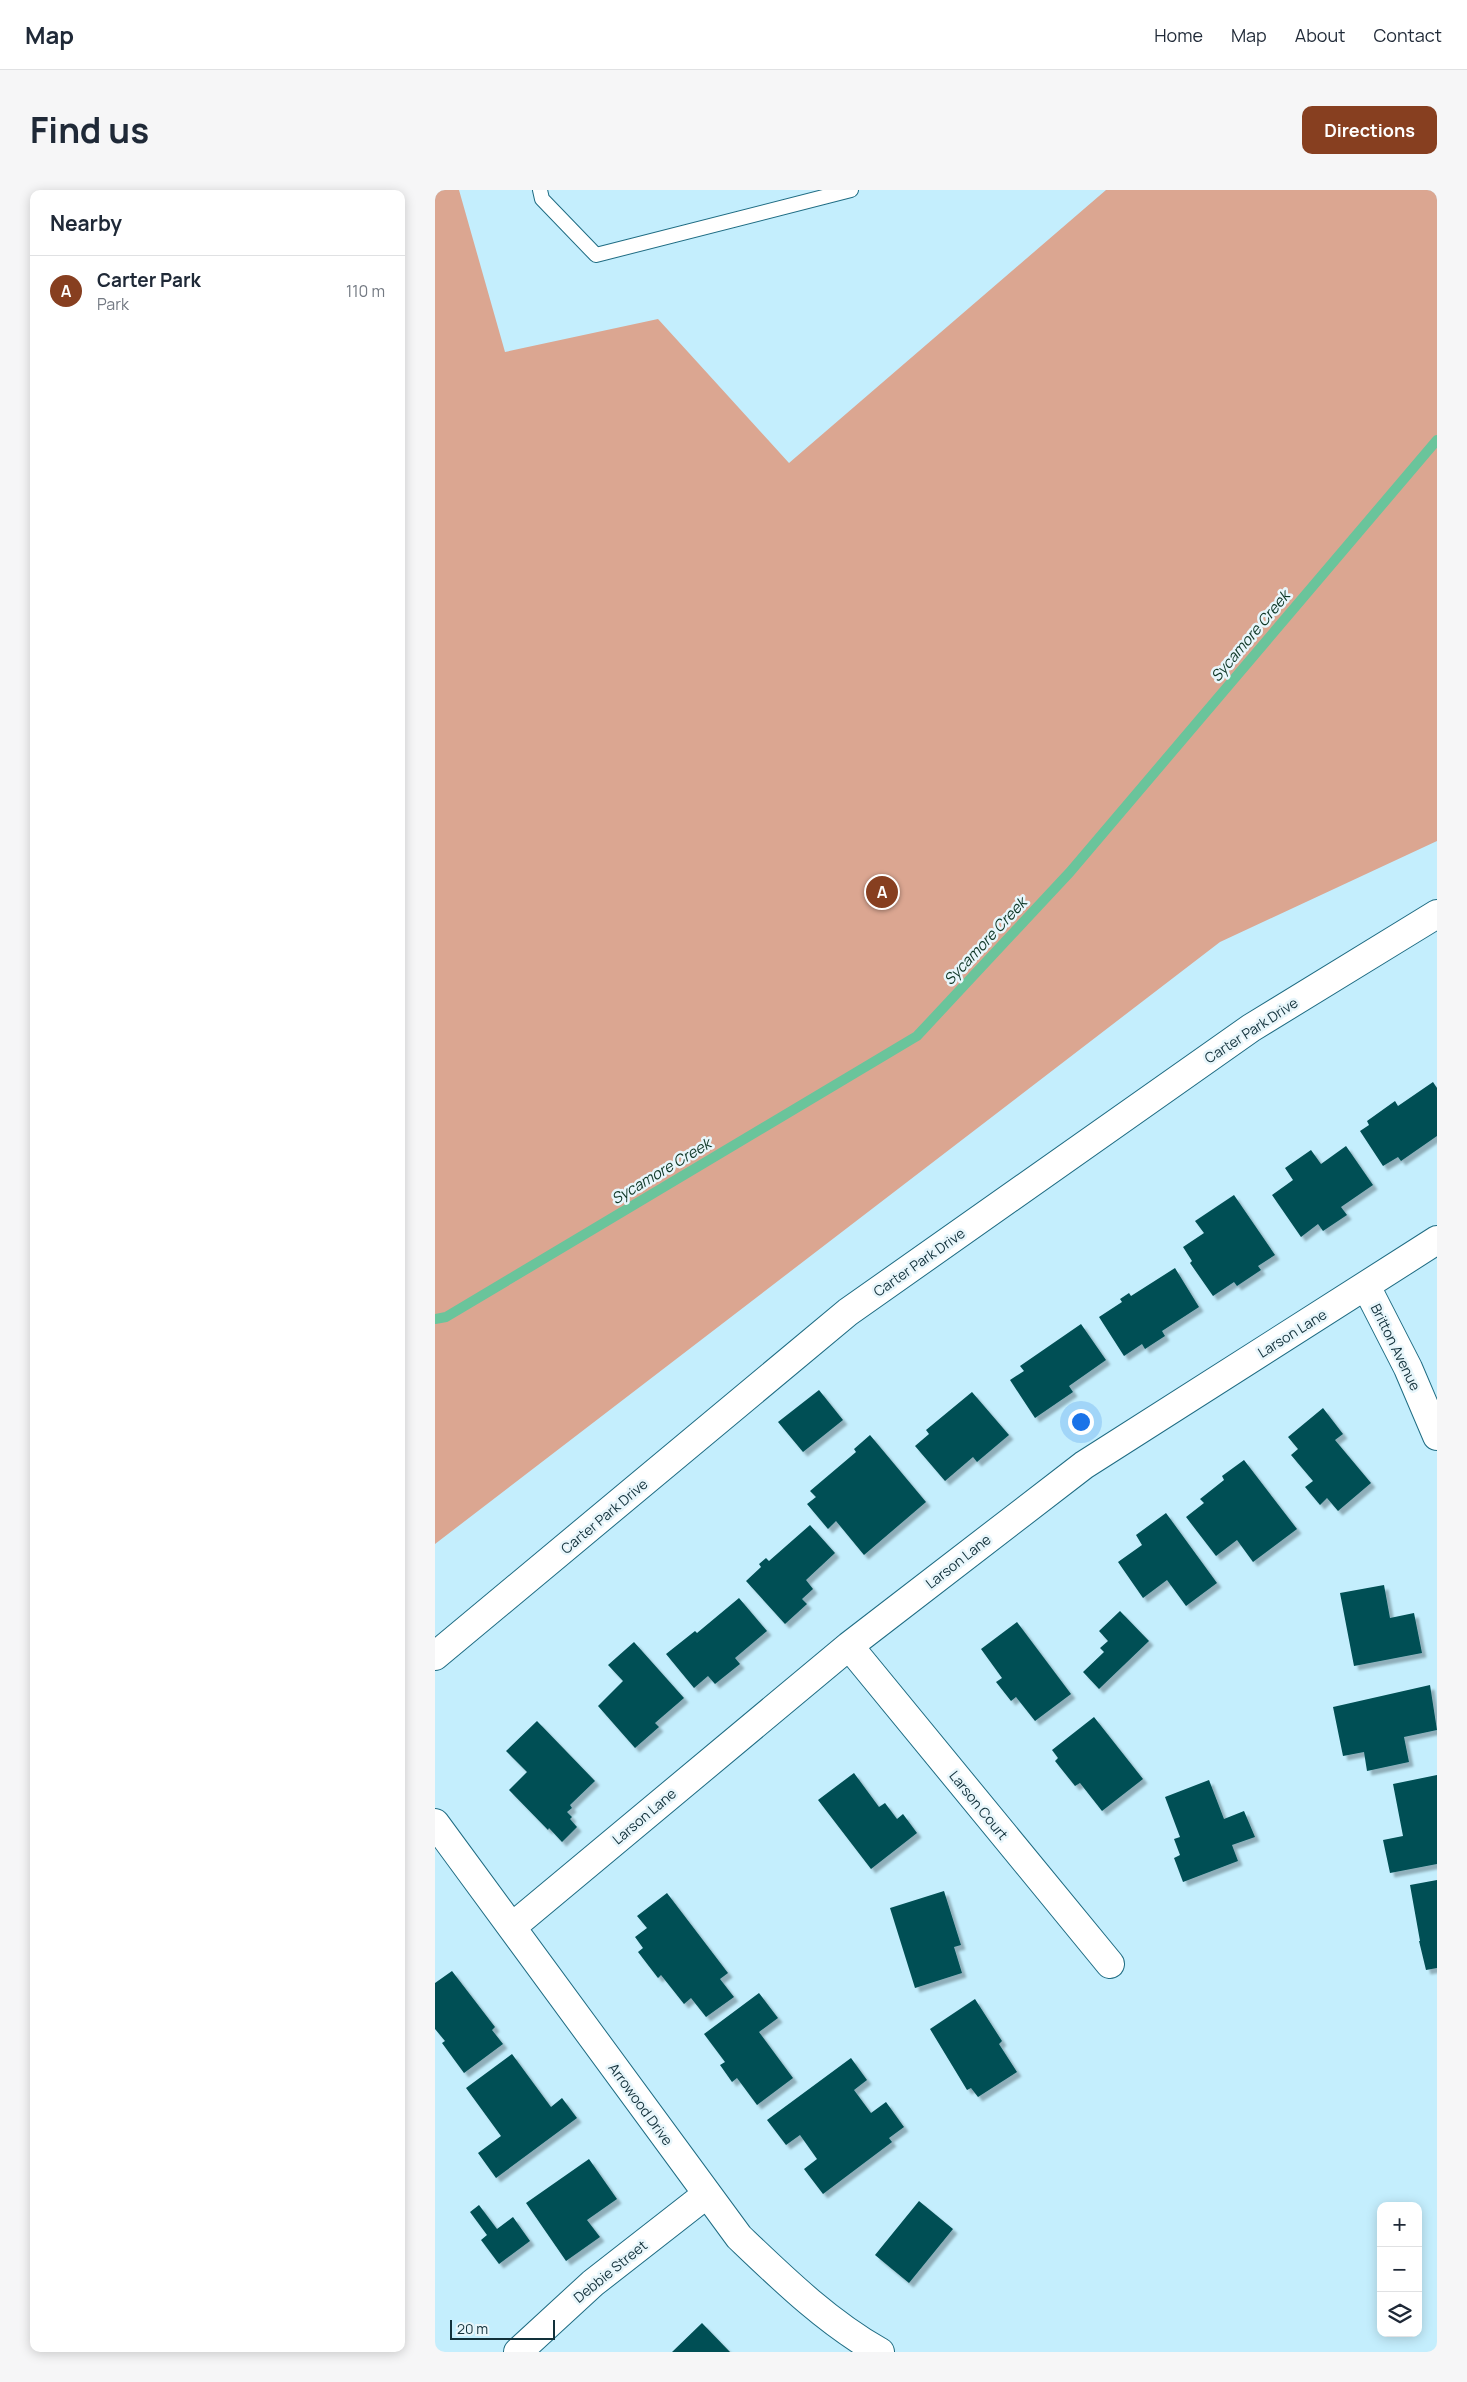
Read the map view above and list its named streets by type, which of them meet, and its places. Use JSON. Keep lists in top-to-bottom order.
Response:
{
  "streets": {
    "street": [
      "Carter Park Drive",
      "Larson Lane",
      "Britton Avenue",
      "Larson Court",
      "Arrowood Drive",
      "Debbie Street"
    ]
  },
  "crossings": [
    ["Larson Lane", "Britton Avenue"],
    ["Larson Lane", "Larson Court"],
    ["Larson Lane", "Arrowood Drive"],
    ["Arrowood Drive", "Debbie Street"]
  ],
  "water": ["Sycamore Creek"],
  "scale_bar": "20 m",
  "page": {
    "header": "Map",
    "nav": [
      "Home",
      "Map",
      "About",
      "Contact"
    ],
    "title": "Find us",
    "buttons": "Directions",
    "heading": "Nearby",
    "list": [
      {
        "mark": "A",
        "name": "Carter Park",
        "note": "Park",
        "value": "110 m"
      }
    ],
    "pins": "A",
    "map_buttons": ["+", "−"],
    "scale": "20 m"
  }
}
